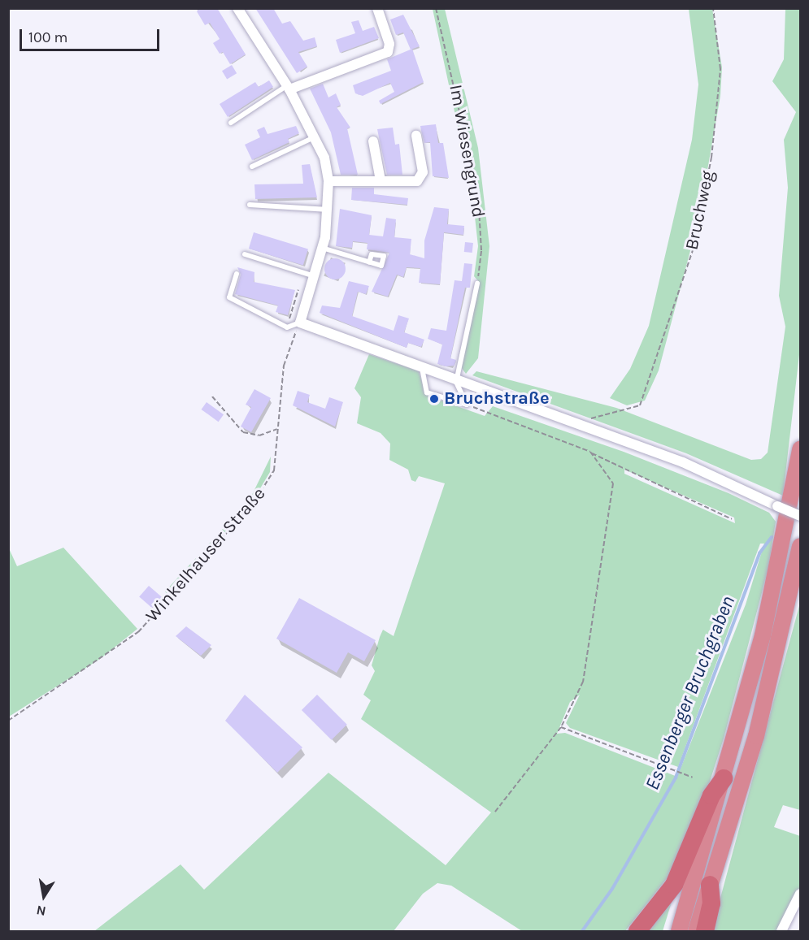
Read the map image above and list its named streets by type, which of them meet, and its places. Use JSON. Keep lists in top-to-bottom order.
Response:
{
  "streets": {
    "path": ["Im Wiesengrund", "Bruchweg", "Winkelhauser Straße"]
  },
  "water": ["Essenberger Bruchgraben"],
  "places": ["Bruchstraße"],
  "scale_bar": "100 m",
  "north": "bottom"
}
